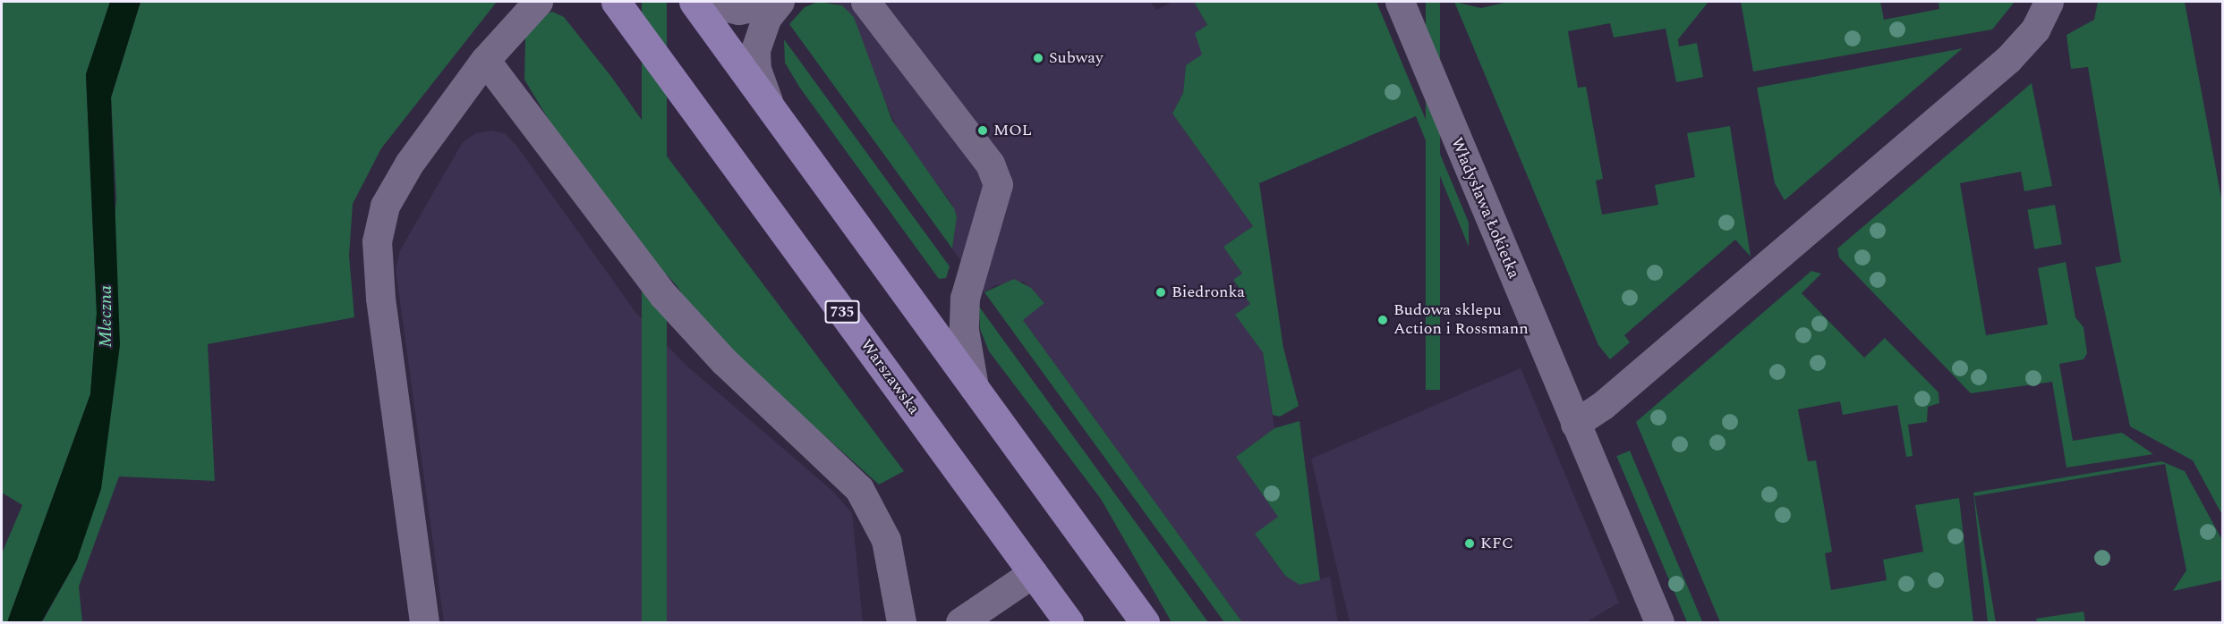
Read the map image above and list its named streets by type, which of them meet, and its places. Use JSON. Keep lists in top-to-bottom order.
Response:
{
  "streets": {
    "main road": ["735", "Warszawska"],
    "street": ["Władysława Łokietka"]
  },
  "water": ["Mleczna"],
  "places": [
    "Subway",
    "MOL",
    "Biedronka",
    "Budowa sklepu Action i Rossmann",
    "KFC"
  ]
}
